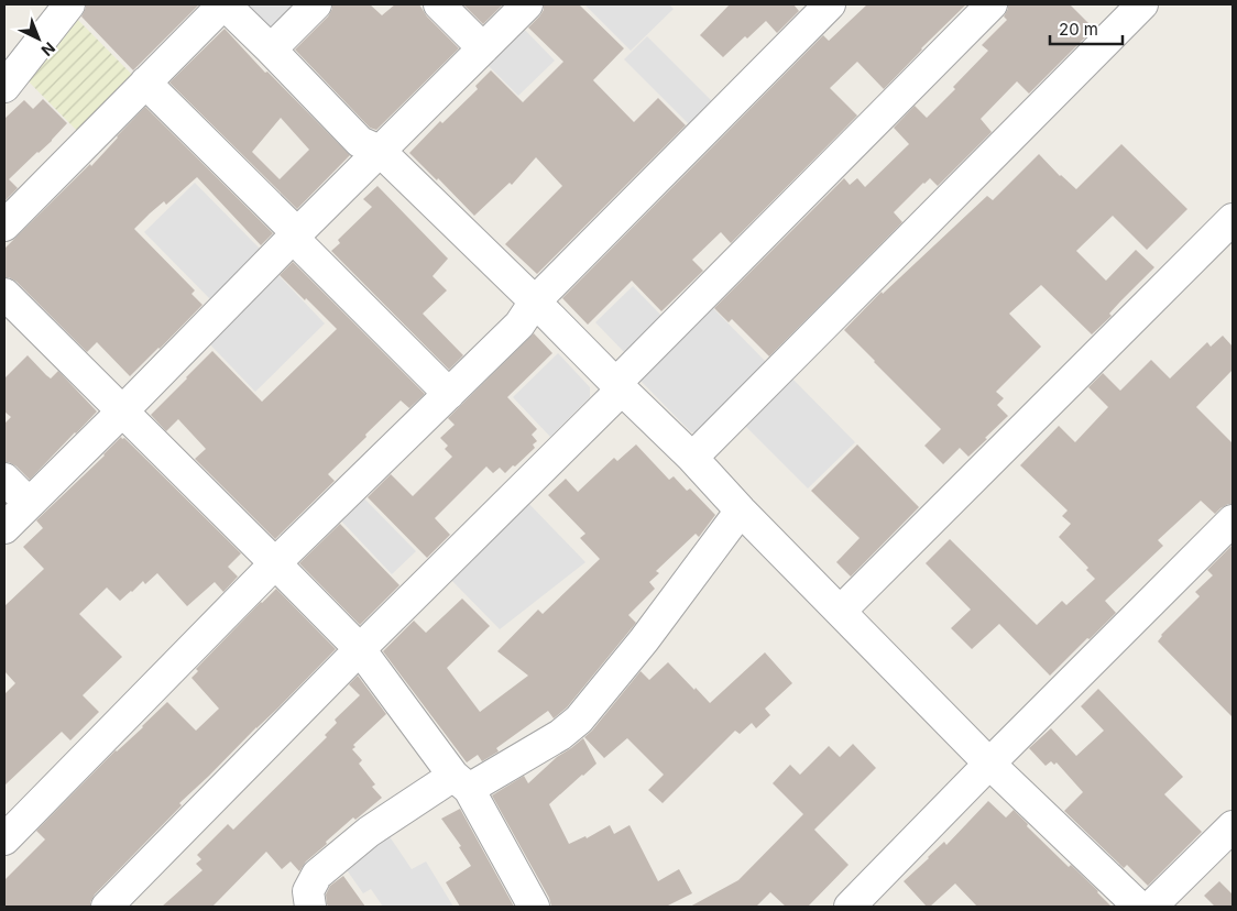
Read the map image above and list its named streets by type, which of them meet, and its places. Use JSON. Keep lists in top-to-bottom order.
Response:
{
  "scale_bar": "20 m",
  "north": "bottom right"
}
